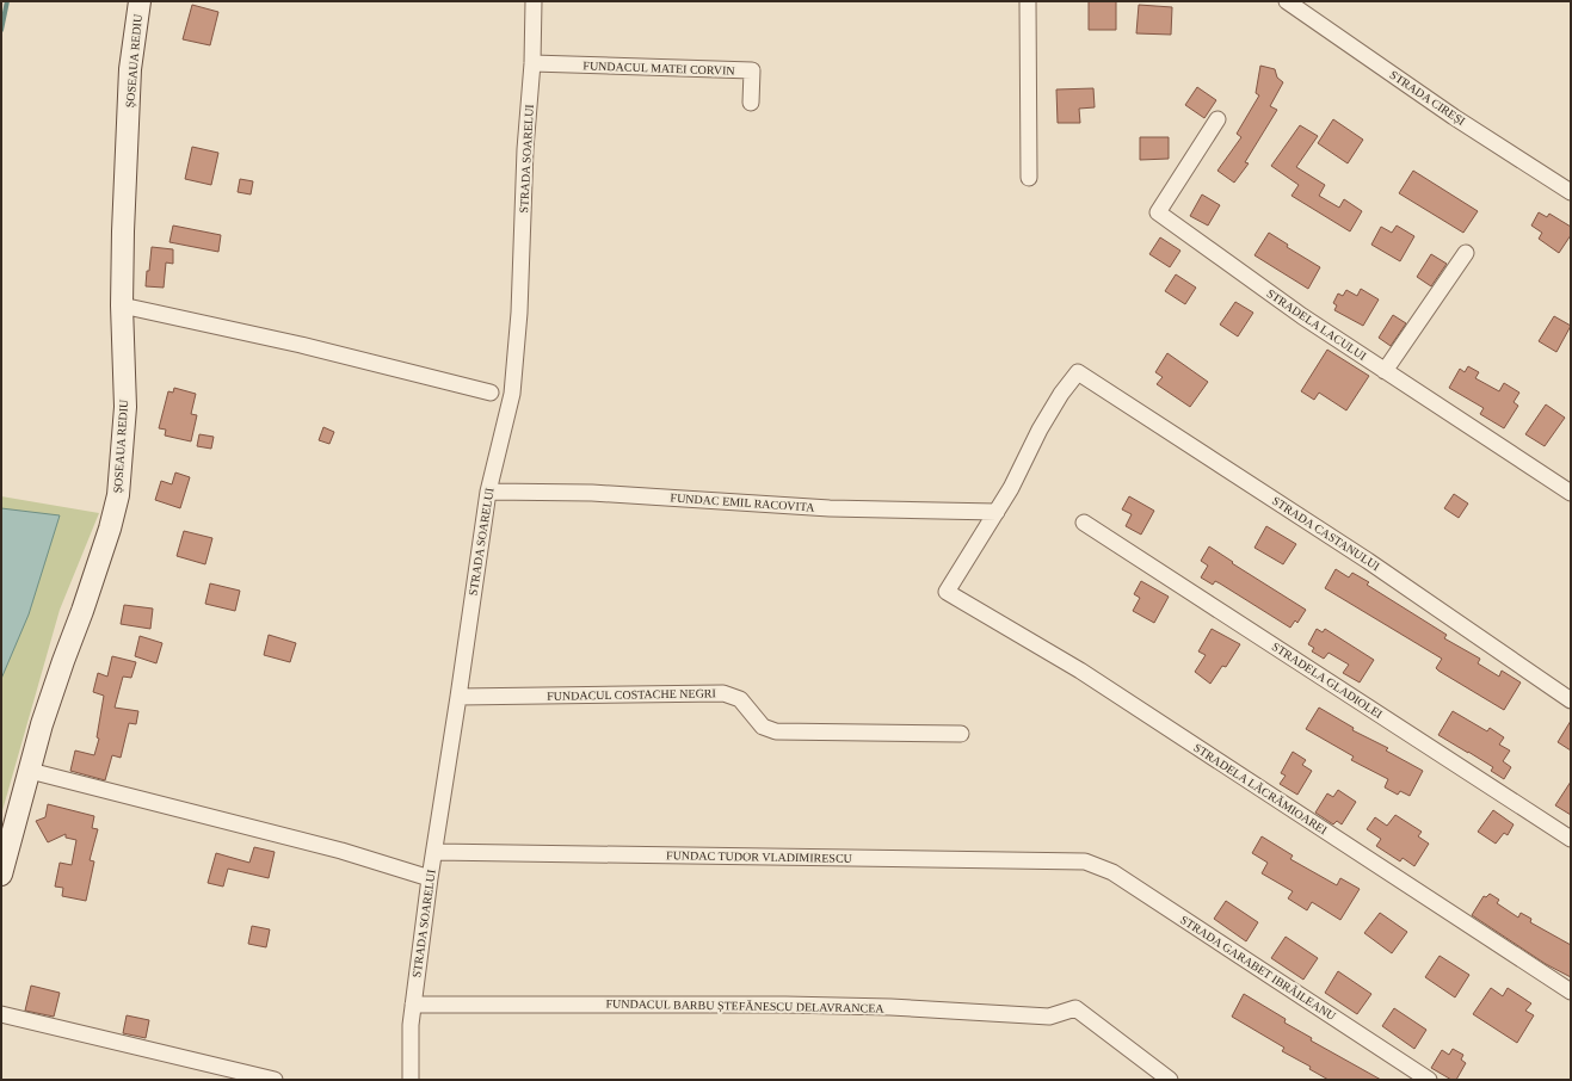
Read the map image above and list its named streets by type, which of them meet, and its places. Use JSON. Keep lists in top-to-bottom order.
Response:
{
  "streets": {
    "main road": ["ȘOSEAUA REDIU"],
    "street": [
      "FUNDACUL MATEI CORVIN",
      "STRADA CIREȘI",
      "STRADA SOARELUI",
      "STRADELA LACULUI",
      "FUNDAC EMIL RACOVITA",
      "STRADA CASTANULUI",
      "STRADELA GLADIOLEI",
      "FUNDACUL COSTACHE NEGRI",
      "STRADELA LĂCRĂMIOAREI",
      "FUNDAC TUDOR VLADIMIRESCU",
      "STRADA GARABET IBRĂILEANU",
      "FUNDACUL BARBU ȘTEFĂNESCU DELAVRANCEA"
    ]
  },
  "crossings": [
    ["FUNDACUL MATEI CORVIN", "STRADA SOARELUI"],
    ["STRADA SOARELUI", "FUNDAC EMIL RACOVITA"],
    ["STRADA SOARELUI", "FUNDACUL COSTACHE NEGRI"],
    ["STRADA SOARELUI", "FUNDAC TUDOR VLADIMIRESCU"],
    ["STRADA SOARELUI", "FUNDACUL BARBU ȘTEFĂNESCU DELAVRANCEA"],
    ["FUNDAC EMIL RACOVITA", "STRADA CASTANULUI"],
    ["FUNDAC EMIL RACOVITA", "STRADELA LĂCRĂMIOAREI"],
    ["STRADA CASTANULUI", "STRADELA LĂCRĂMIOAREI"],
    ["FUNDAC TUDOR VLADIMIRESCU", "STRADA GARABET IBRĂILEANU"]
  ]
}
